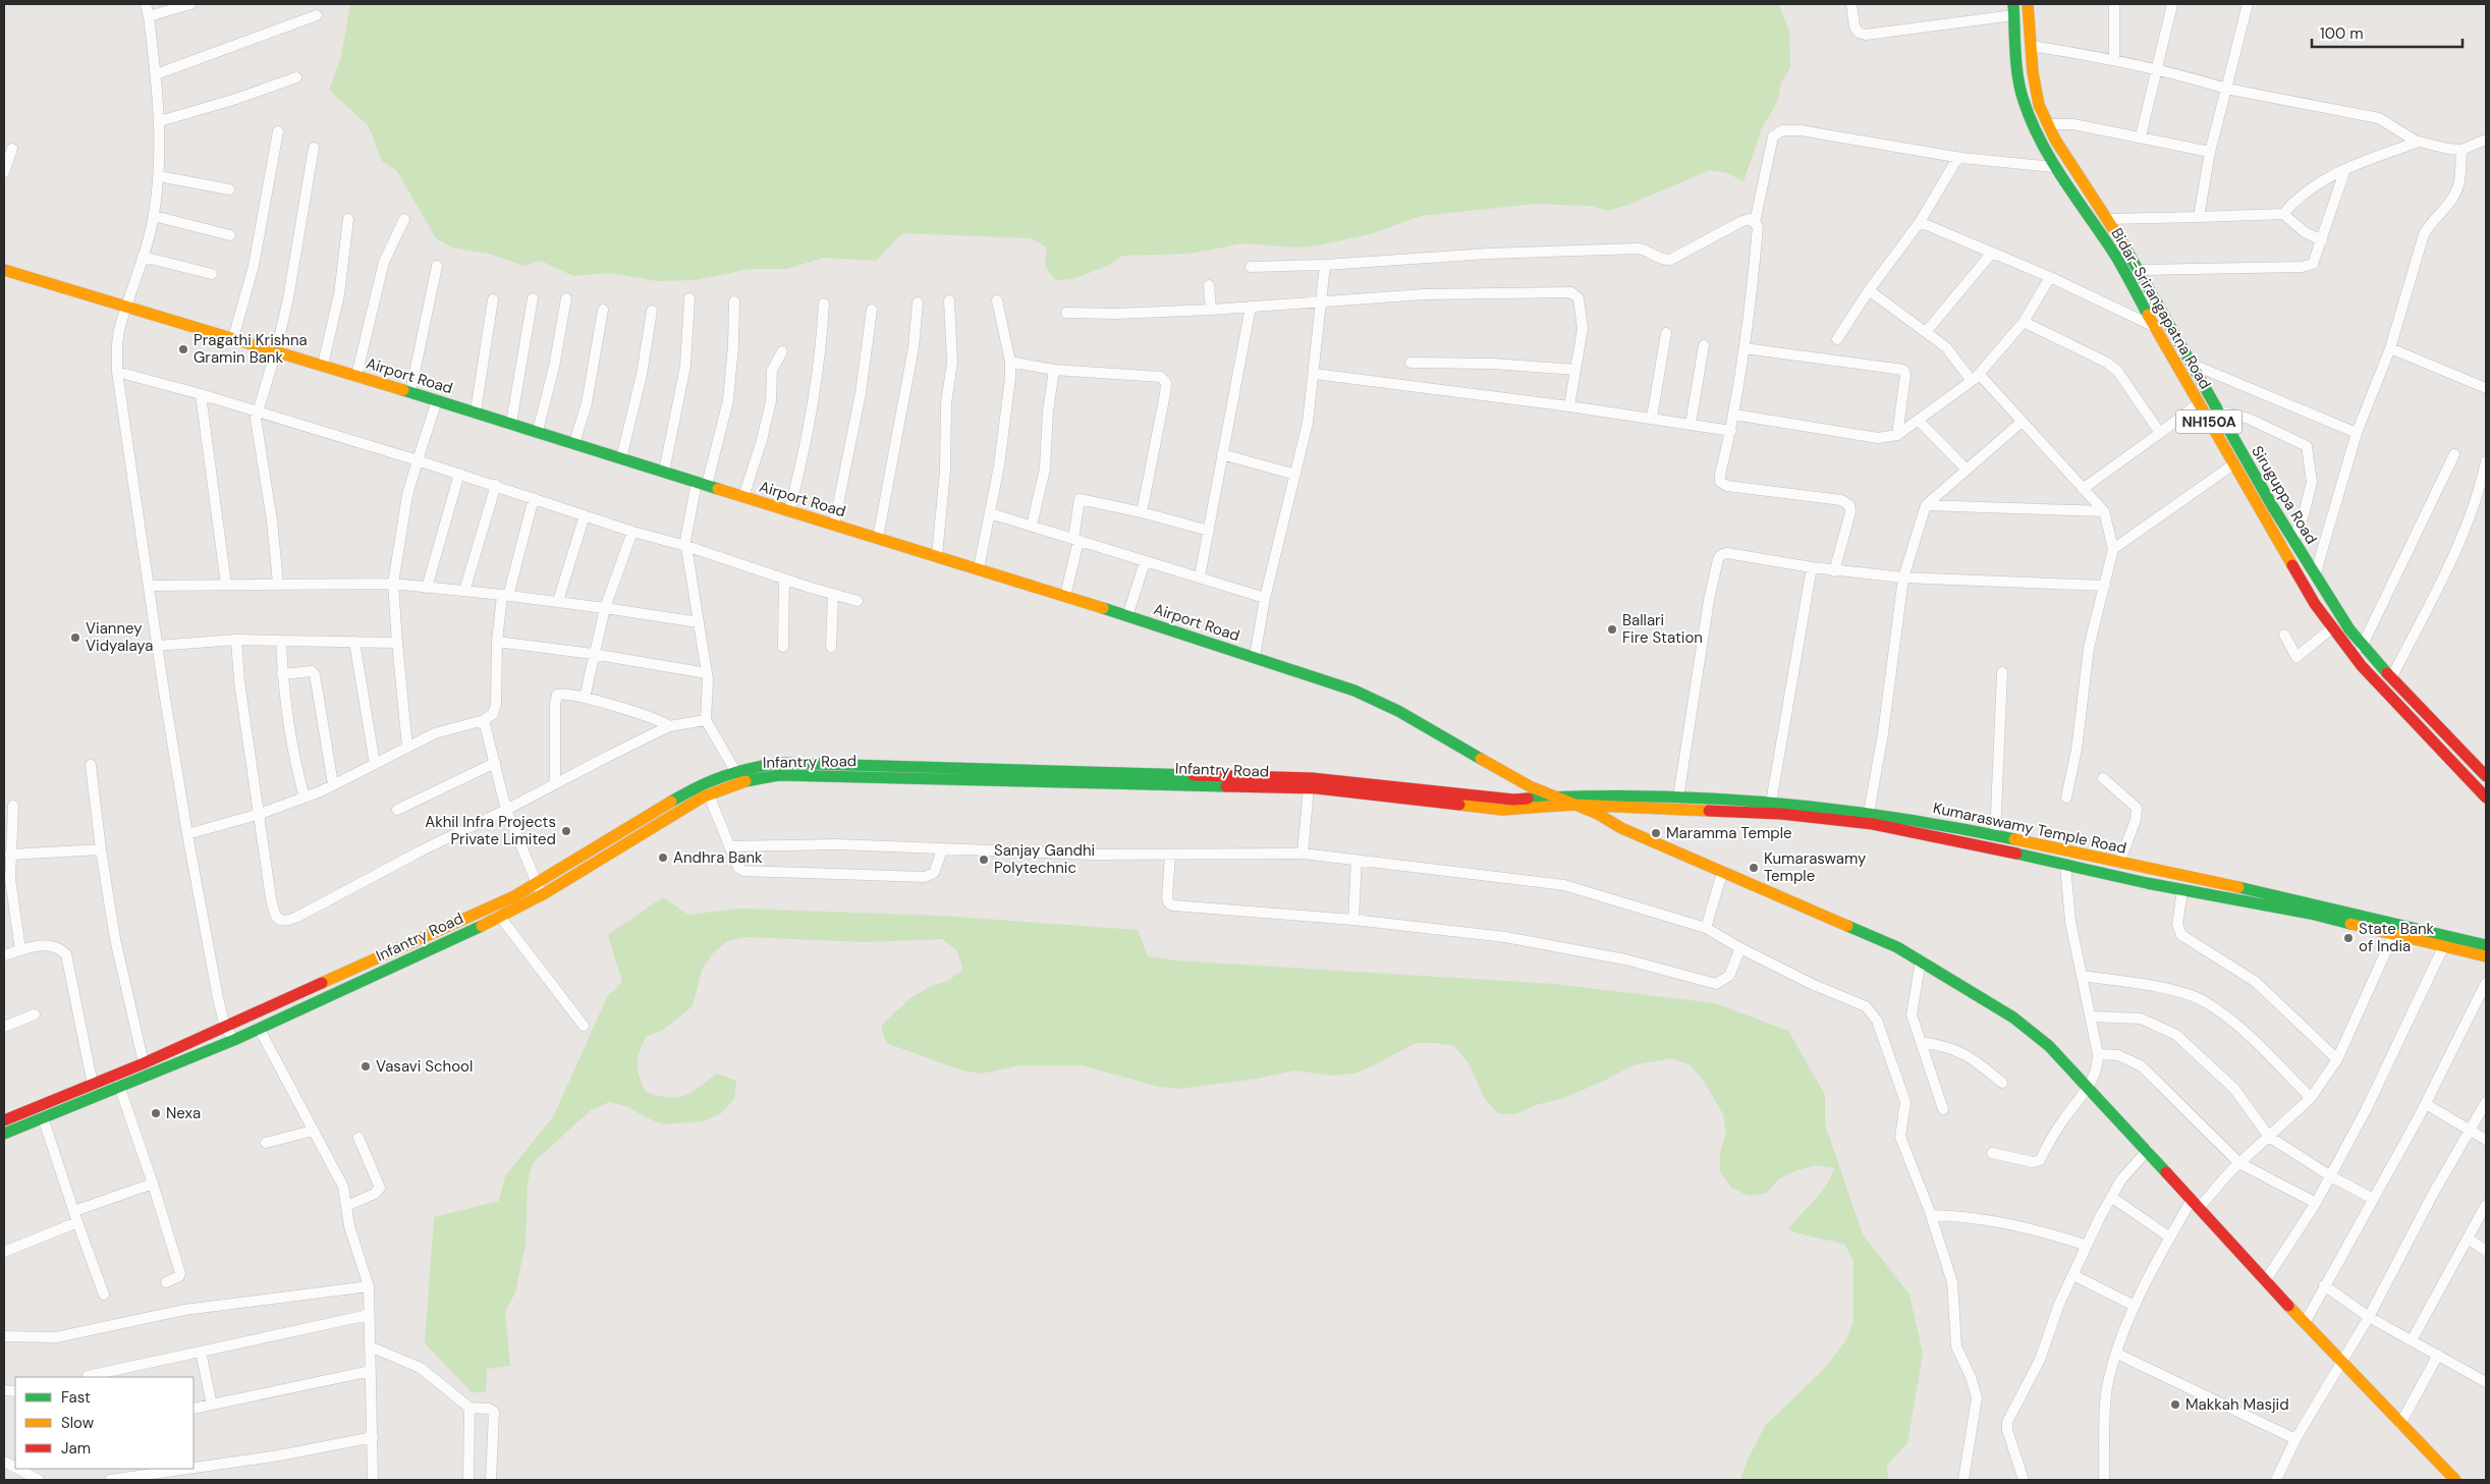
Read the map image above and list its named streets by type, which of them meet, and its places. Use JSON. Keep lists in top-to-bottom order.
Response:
{
  "streets": {
    "main road": [
      "Bidar-Srirangapatna Road",
      "Airport Road",
      "NH150A",
      "Siruguppa Road",
      "Infantry Road",
      "Kumaraswamy Temple Road"
    ]
  },
  "crossings": [
    ["Airport Road", "Infantry Road"],
    ["Airport Road", "Kumaraswamy Temple Road"],
    ["Infantry Road", "Kumaraswamy Temple Road"]
  ],
  "places": [
    "Pragathi Krishna Gramin Bank",
    "Ballari Fire Station",
    "Vianney Vidyalaya",
    "Akhil Infra Projects Private Limited",
    "Maramma Temple",
    "Andhra Bank",
    "Sanjay Gandhi Polytechnic",
    "Kumaraswamy Temple",
    "State Bank of India",
    "Vasavi School",
    "Nexa",
    "Makkah Masjid"
  ],
  "legend": ["Fast", "Slow", "Jam"],
  "scale_bar": "100 m"
}
